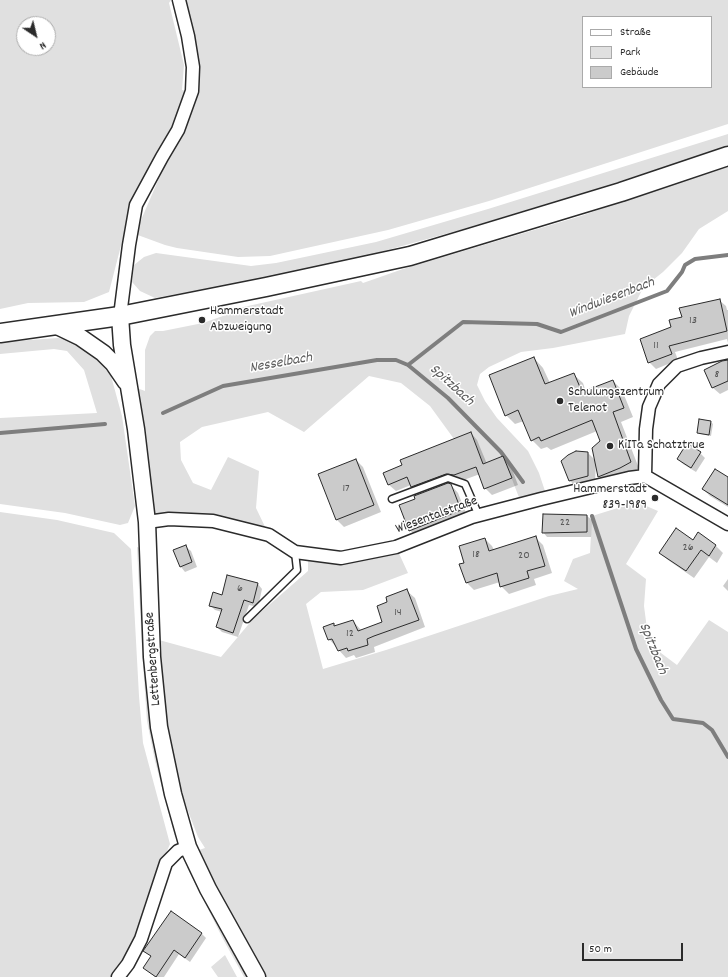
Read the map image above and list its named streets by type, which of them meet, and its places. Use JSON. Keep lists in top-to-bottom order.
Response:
{
  "streets": {
    "street": ["Wiesentalstraße", "Lettenbergstraße"]
  },
  "crossings": [
    ["Wiesentalstraße", "Lettenbergstraße"]
  ],
  "water": ["Windwiesenbach", "Nesselbach", "Spitzbach"],
  "places": [
    "Hammerstadt Abzweigung",
    "Schulungszentrum Telenot",
    "KiITa Schatztrue",
    "Hammerstadt 839-1989"
  ],
  "house_numbers": [
    "13",
    "11",
    "8",
    "17",
    "22",
    "26",
    "18",
    "20",
    "6",
    "14",
    "12"
  ],
  "legend": ["Straße", "Park", "Gebäude"],
  "scale_bar": "50 m",
  "north": "bottom right"
}
